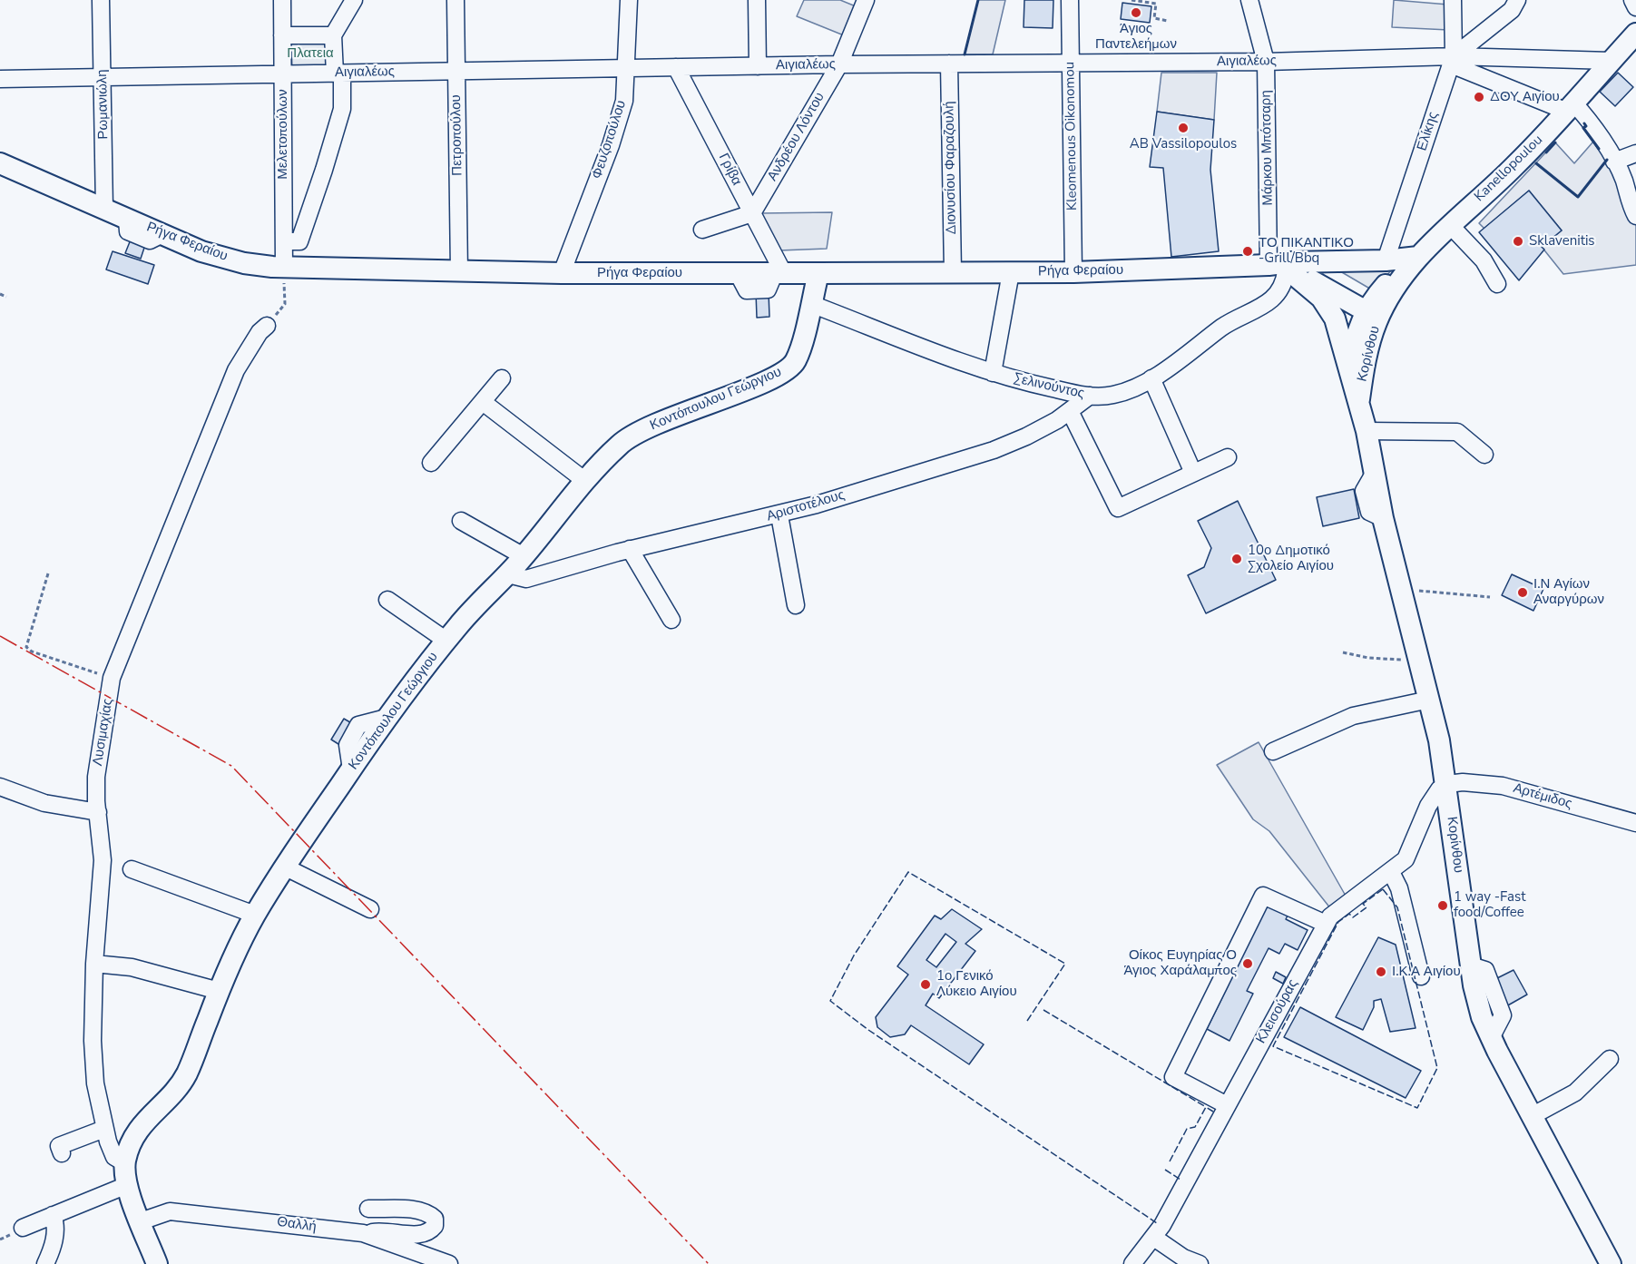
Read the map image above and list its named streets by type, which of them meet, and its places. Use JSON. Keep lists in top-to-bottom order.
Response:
{
  "streets": {
    "main road": [
      "Kanellopoulou",
      "Ρήγα Φεραίου",
      "Κορίνθου",
      "Κοντόπουλου Γεώργιου"
    ],
    "street": [
      "Αιγιαλέως",
      "Ρωμανιώλη",
      "Ελίκης",
      "Μελετοπούλων",
      "Πετροπούλου",
      "Kleomenous Oikonomou",
      "Ανδρέου Λόντου",
      "Φευζοπούλου",
      "Μάρκου Μπότσαρη",
      "Διονυσίου Φαραζουλή",
      "Γρίβα",
      "Σελινούντος",
      "Αριστοτέλους",
      "Λυσιμαχίας",
      "Αρτέμιδος",
      "Κλεισούρας",
      "Θαλλή"
    ]
  },
  "crossings": [
    ["Αιγιαλέως", "Ρωμανιώλη"],
    ["Αιγιαλέως", "Ελίκης"],
    ["Αιγιαλέως", "Μελετοπούλων"],
    ["Αιγιαλέως", "Πετροπούλου"],
    ["Αιγιαλέως", "Kleomenous Oikonomou"],
    ["Αιγιαλέως", "Ανδρέου Λόντου"],
    ["Αιγιαλέως", "Φευζοπούλου"],
    ["Αιγιαλέως", "Μάρκου Μπότσαρη"],
    ["Αιγιαλέως", "Διονυσίου Φαραζουλή"],
    ["Αιγιαλέως", "Kanellopoulou"],
    ["Αιγιαλέως", "Γρίβα"],
    ["Ρωμανιώλη", "Ρήγα Φεραίου"],
    ["Ελίκης", "Ρήγα Φεραίου"],
    ["Μελετοπούλων", "Ρήγα Φεραίου"],
    ["Πετροπούλου", "Ρήγα Φεραίου"],
    ["Kleomenous Oikonomou", "Ρήγα Φεραίου"],
    ["Ανδρέου Λόντου", "Γρίβα"],
    ["Φευζοπούλου", "Ρήγα Φεραίου"],
    ["Μάρκου Μπότσαρη", "Ρήγα Φεραίου"],
    ["Μάρκου Μπότσαρη", "Κορίνθου"],
    ["Μάρκου Μπότσαρη", "Σελινούντος"],
    ["Διονυσίου Φαραζουλή", "Ρήγα Φεραίου"],
    ["Kanellopoulou", "Ρήγα Φεραίου"],
    ["Kanellopoulou", "Κορίνθου"],
    ["Γρίβα", "Ρήγα Φεραίου"],
    ["Ρήγα Φεραίου", "Κορίνθου"],
    ["Ρήγα Φεραίου", "Σελινούντος"],
    ["Ρήγα Φεραίου", "Κοντόπουλου Γεώργιου"],
    ["Κορίνθου", "Σελινούντος"],
    ["Κορίνθου", "Αρτέμιδος"],
    ["Κορίνθου", "Κλεισούρας"],
    ["Σελινούντος", "Κοντόπουλου Γεώργιου"],
    ["Σελινούντος", "Αριστοτέλους"],
    ["Κοντόπουλου Γεώργιου", "Αριστοτέλους"],
    ["Κοντόπουλου Γεώργιου", "Λυσιμαχίας"],
    ["Κοντόπουλου Γεώργιου", "Θαλλή"],
    ["Αρτέμιδος", "Κλεισούρας"]
  ],
  "parks": ["Πλατεια"],
  "places": [
    "Άγιος Παντελεήμων",
    "ΔΟΥ Αιγίου",
    "AB Vassilopoulos",
    "Sklavenitis",
    "ΤΟ ΠΙΚΑΝΤΙΚΟ -Grill/Bbq",
    "10o Δημοτικό Σχολείο Αιγίου",
    "Ι.Ν Αγίων Αναργύρων",
    "1 way -Fast food/Coffee",
    "Οίκος Ευγηρίας Ο Άγιος Χαράλαμπος",
    "Ι.Κ.Α Αιγίου",
    "1o Γενικό Λύκειο Αιγίου"
  ]
}
